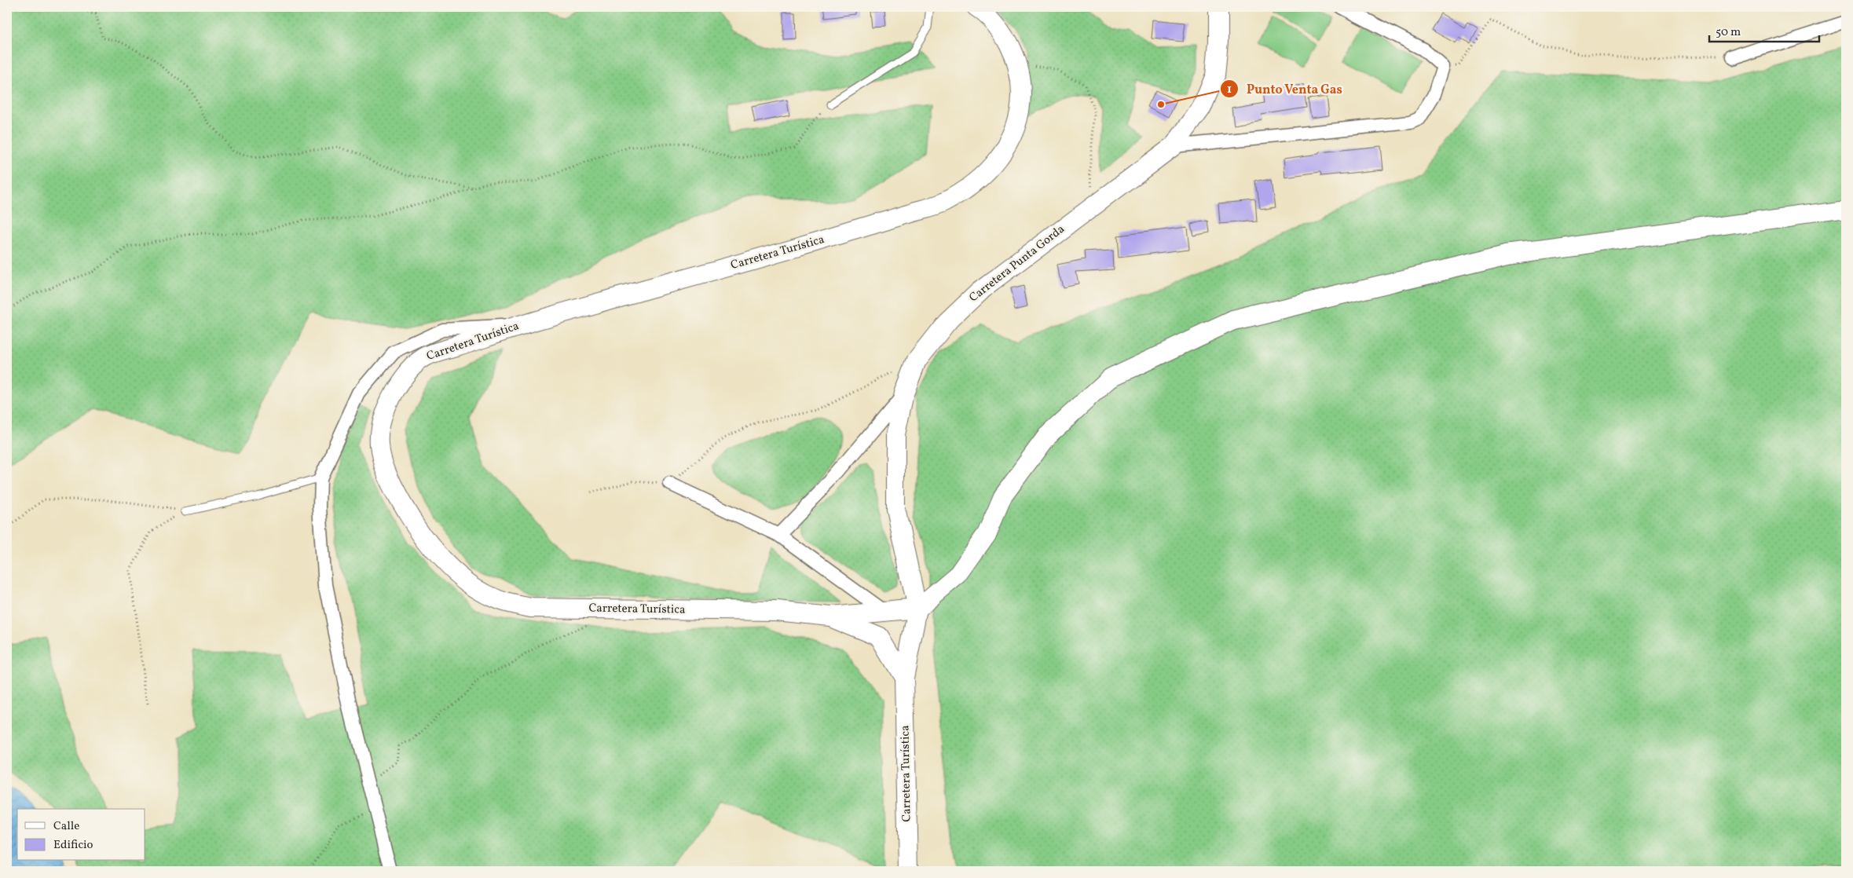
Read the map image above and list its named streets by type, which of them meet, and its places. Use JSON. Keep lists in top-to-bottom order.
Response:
{
  "streets": {
    "main road": ["Carretera Turística", "Carretera Punta Gorda"]
  },
  "crossings": [
    ["Carretera Turística", "Carretera Punta Gorda"]
  ],
  "places": ["Punto Venta Gas"],
  "legend": ["Calle", "Edificio"],
  "scale_bar": "50 m"
}
